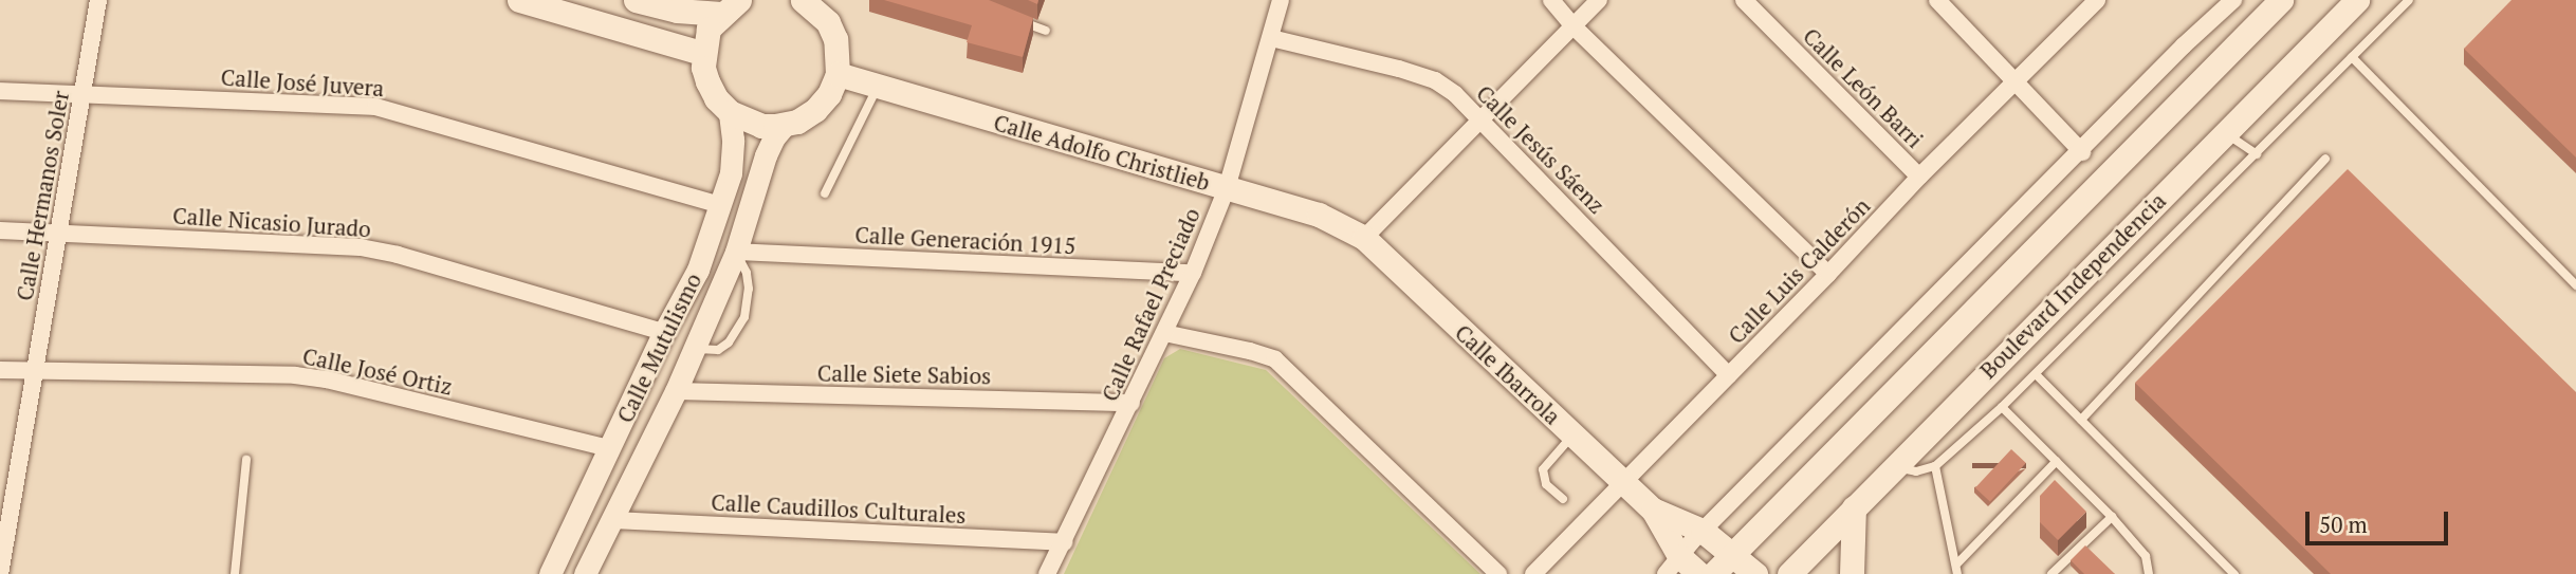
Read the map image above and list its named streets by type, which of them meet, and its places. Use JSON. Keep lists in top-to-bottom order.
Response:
{
  "streets": {
    "main road": ["Calle Adolfo Christlieb", "Boulevard Independencia", "Calle Ibarrola"],
    "street": [
      "Calle José Juvera",
      "Calle León Barri",
      "Calle Jesús Sáenz",
      "Calle Hermanos Soler",
      "Calle Nicasio Jurado",
      "Calle Generación 1915",
      "Calle Luis Calderón",
      "Calle Rafael Preciado",
      "Calle Mutulismo",
      "Calle José Ortiz",
      "Calle Siete Sabios",
      "Calle Caudillos Culturales"
    ]
  },
  "crossings": [
    ["Calle José Juvera", "Calle Hermanos Soler"],
    ["Calle José Juvera", "Calle Mutulismo"],
    ["Calle León Barri", "Calle Luis Calderón"],
    ["Calle Jesús Sáenz", "Calle Luis Calderón"],
    ["Calle Jesús Sáenz", "Calle Rafael Preciado"],
    ["Calle Adolfo Christlieb", "Calle Rafael Preciado"],
    ["Calle Adolfo Christlieb", "Calle Ibarrola"],
    ["Calle Hermanos Soler", "Calle Nicasio Jurado"],
    ["Calle Hermanos Soler", "Calle José Ortiz"],
    ["Calle Nicasio Jurado", "Calle Mutulismo"],
    ["Calle Generación 1915", "Calle Rafael Preciado"],
    ["Calle Generación 1915", "Calle Mutulismo"],
    ["Calle Luis Calderón", "Calle Ibarrola"],
    ["Calle Rafael Preciado", "Calle Siete Sabios"],
    ["Calle Rafael Preciado", "Calle Caudillos Culturales"],
    ["Calle Mutulismo", "Calle José Ortiz"],
    ["Calle Mutulismo", "Calle Siete Sabios"],
    ["Calle Mutulismo", "Calle Caudillos Culturales"]
  ],
  "scale_bar": "50 m"
}
